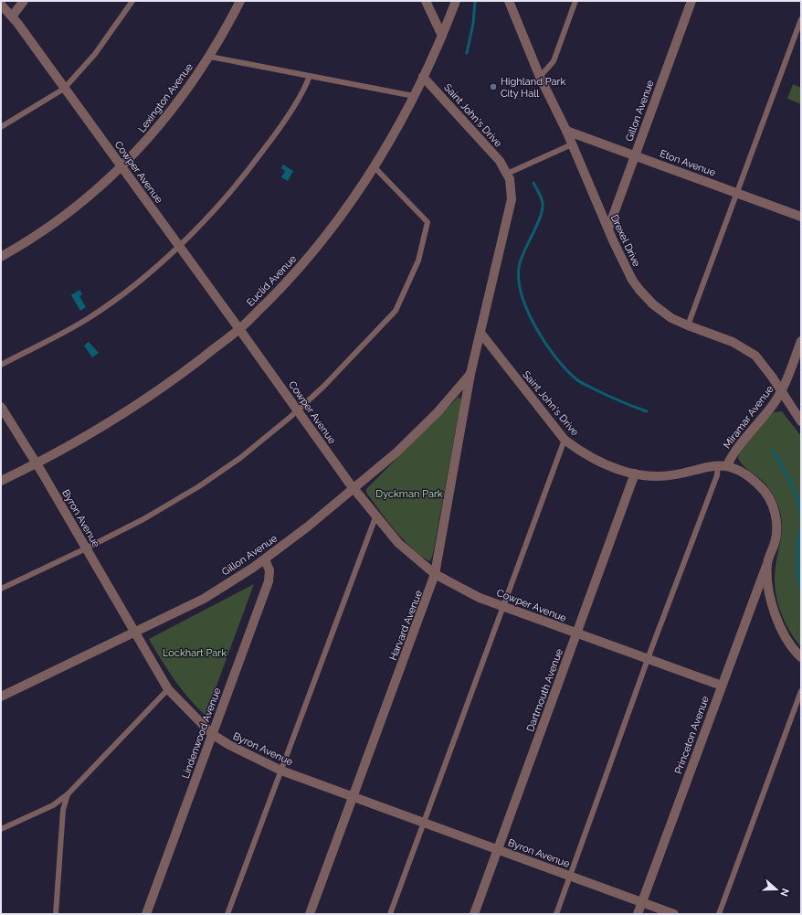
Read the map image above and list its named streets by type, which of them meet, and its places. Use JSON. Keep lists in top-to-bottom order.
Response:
{
  "streets": {
    "street": [
      "Lexington Avenue",
      "Gillon Avenue",
      "Saint John's Drive",
      "Eton Avenue",
      "Cowper Avenue",
      "Drexel Drive",
      "Euclid Avenue",
      "Miramar Avenue",
      "Byron Avenue",
      "Harvard Avenue",
      "Dartmouth Avenue",
      "Lindenwood Avenue",
      "Princeton Avenue"
    ]
  },
  "crossings": [
    ["Lexington Avenue", "Cowper Avenue"],
    ["Gillon Avenue", "Eton Avenue"],
    ["Gillon Avenue", "Cowper Avenue"],
    ["Gillon Avenue", "Drexel Drive"],
    ["Gillon Avenue", "Byron Avenue"],
    ["Gillon Avenue", "Harvard Avenue"],
    ["Gillon Avenue", "Lindenwood Avenue"],
    ["Saint John's Drive", "Euclid Avenue"],
    ["Saint John's Drive", "Miramar Avenue"],
    ["Saint John's Drive", "Harvard Avenue"],
    ["Saint John's Drive", "Dartmouth Avenue"],
    ["Eton Avenue", "Drexel Drive"],
    ["Cowper Avenue", "Euclid Avenue"],
    ["Cowper Avenue", "Harvard Avenue"],
    ["Cowper Avenue", "Dartmouth Avenue"],
    ["Cowper Avenue", "Princeton Avenue"],
    ["Drexel Drive", "Miramar Avenue"],
    ["Euclid Avenue", "Byron Avenue"],
    ["Byron Avenue", "Harvard Avenue"],
    ["Byron Avenue", "Dartmouth Avenue"],
    ["Byron Avenue", "Lindenwood Avenue"],
    ["Byron Avenue", "Princeton Avenue"]
  ],
  "parks": ["Dyckman Park", "Lockhart Park"],
  "places": ["Highland Park City Hall"],
  "north": "right"
}
